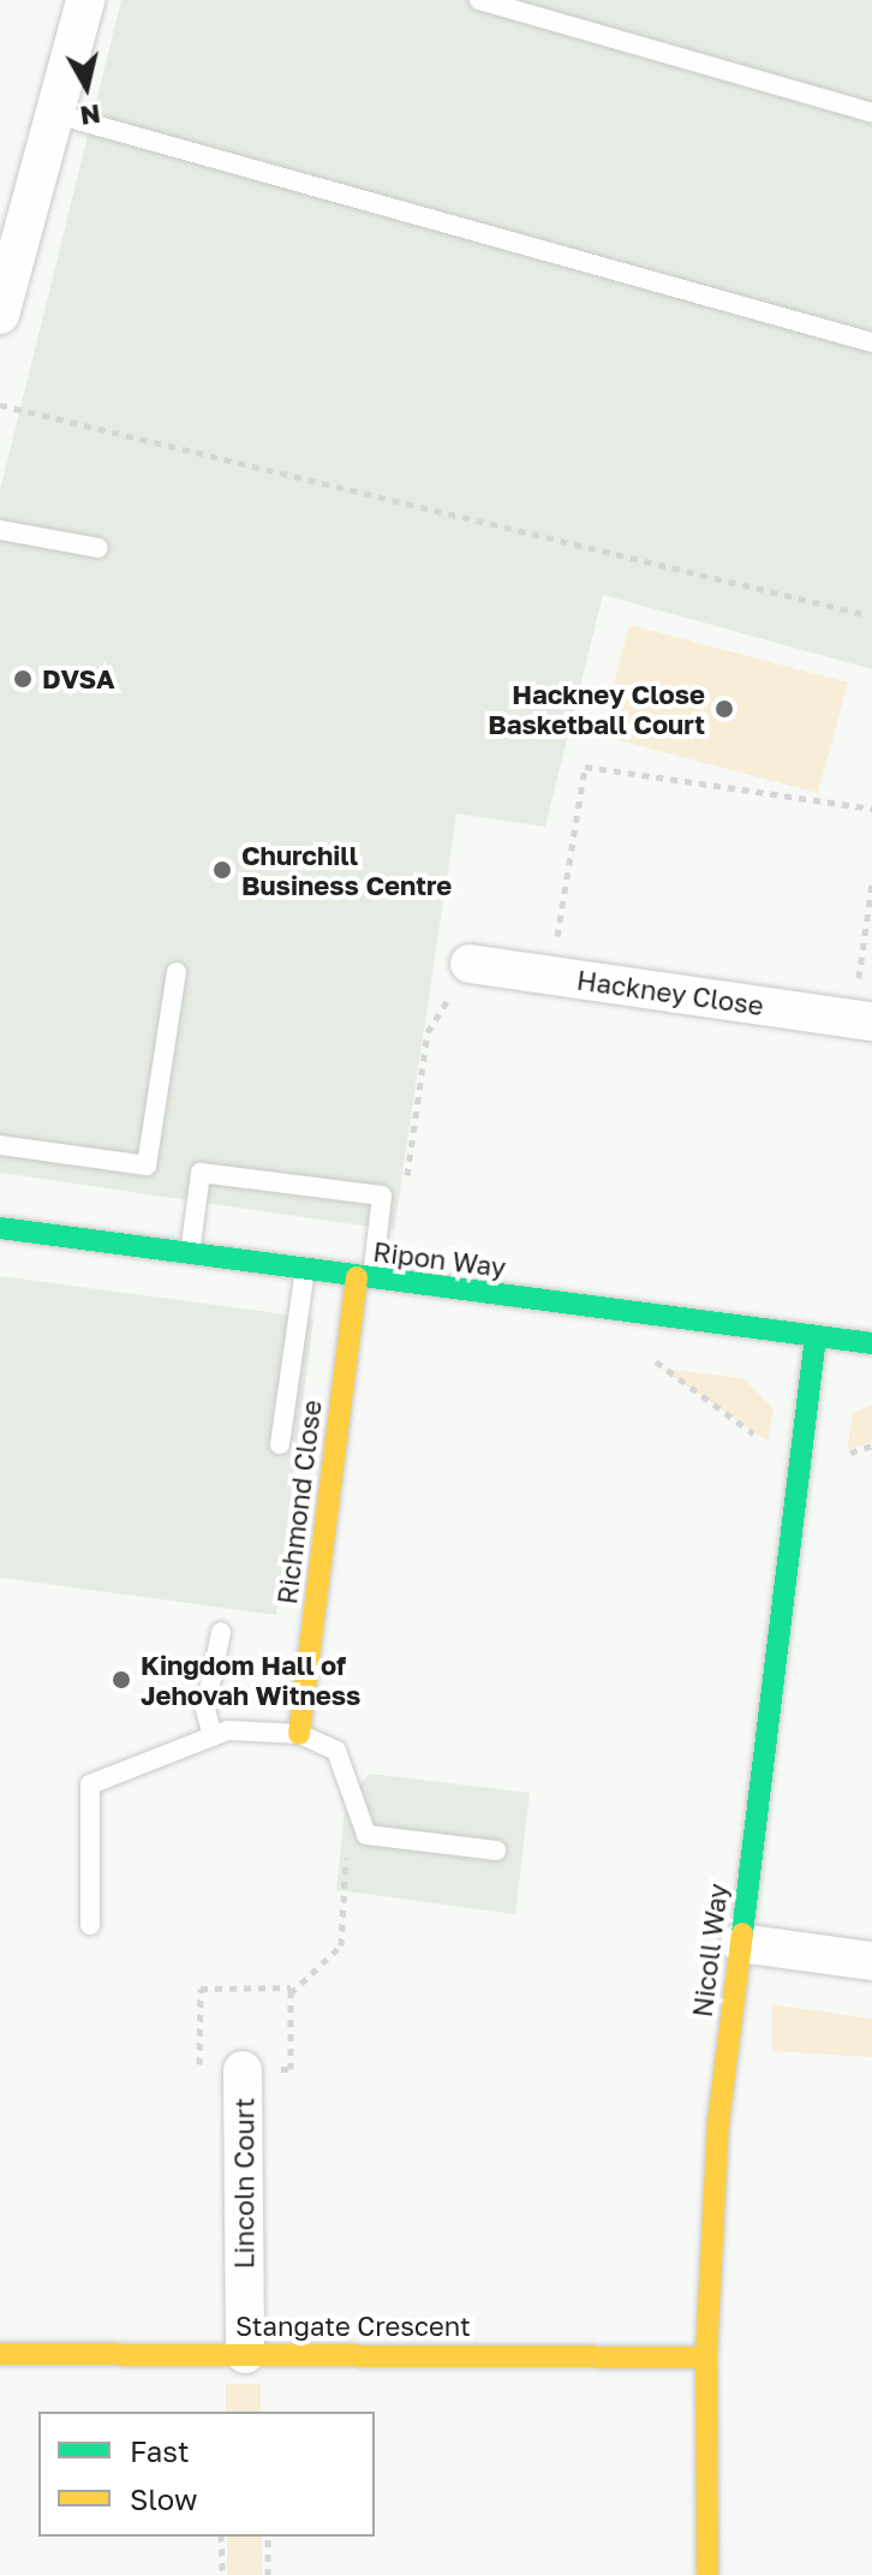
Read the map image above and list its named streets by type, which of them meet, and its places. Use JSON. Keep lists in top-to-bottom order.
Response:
{
  "streets": {
    "street": [
      "Hackney Close",
      "Ripon Way",
      "Richmond Close",
      "Nicoll Way",
      "Lincoln Court",
      "Stangate Crescent"
    ]
  },
  "crossings": [
    ["Ripon Way", "Richmond Close"],
    ["Ripon Way", "Nicoll Way"],
    ["Nicoll Way", "Stangate Crescent"],
    ["Lincoln Court", "Stangate Crescent"]
  ],
  "places": [
    "DVSA",
    "Hackney Close Basketball Court",
    "Churchill Business Centre",
    "Kingdom Hall of Jehovah Witness"
  ],
  "legend": ["Fast", "Slow"],
  "north": "bottom"
}
